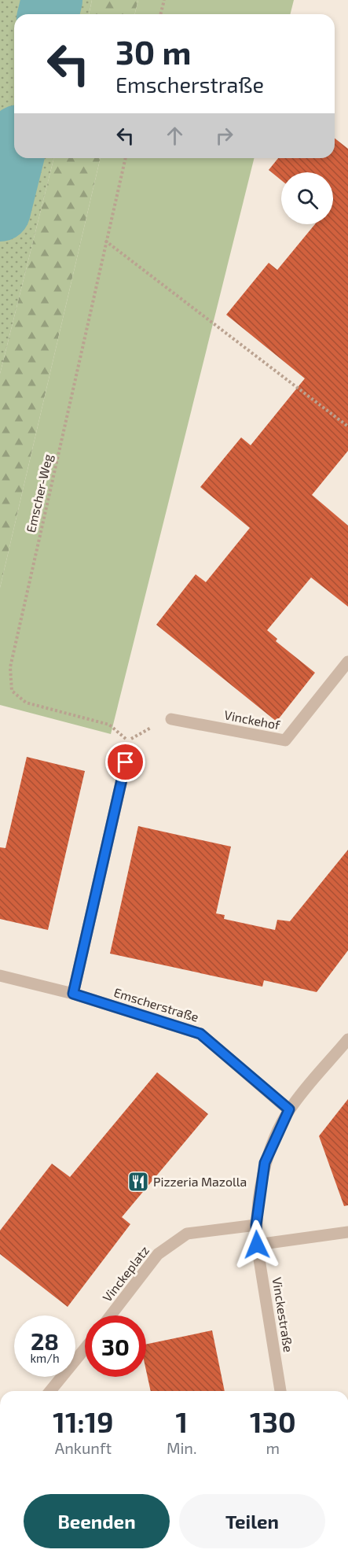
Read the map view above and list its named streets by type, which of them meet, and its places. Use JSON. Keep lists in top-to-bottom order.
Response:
{
  "streets": {
    "street": [
      "Vinckehof",
      "Emscherstraße",
      "Vinckeplatz",
      "Vinckestraße"
    ],
    "path": ["Emscher-Weg"]
  },
  "crossings": [
    ["Emscherstraße", "Vinckestraße"],
    ["Vinckeplatz", "Vinckestraße"]
  ],
  "places": {
    "restaurant": ["Pizzeria Mazolla"]
  },
  "page": {
    "turn": ["30 m", "Emscherstraße"],
    "speed": "28 km/h",
    "limit": "30",
    "eta": [
      "11:19",
      "Ankunft",
      "1",
      "Min.",
      "130",
      "m"
    ],
    "buttons": ["Beenden", "Teilen"]
  }
}
